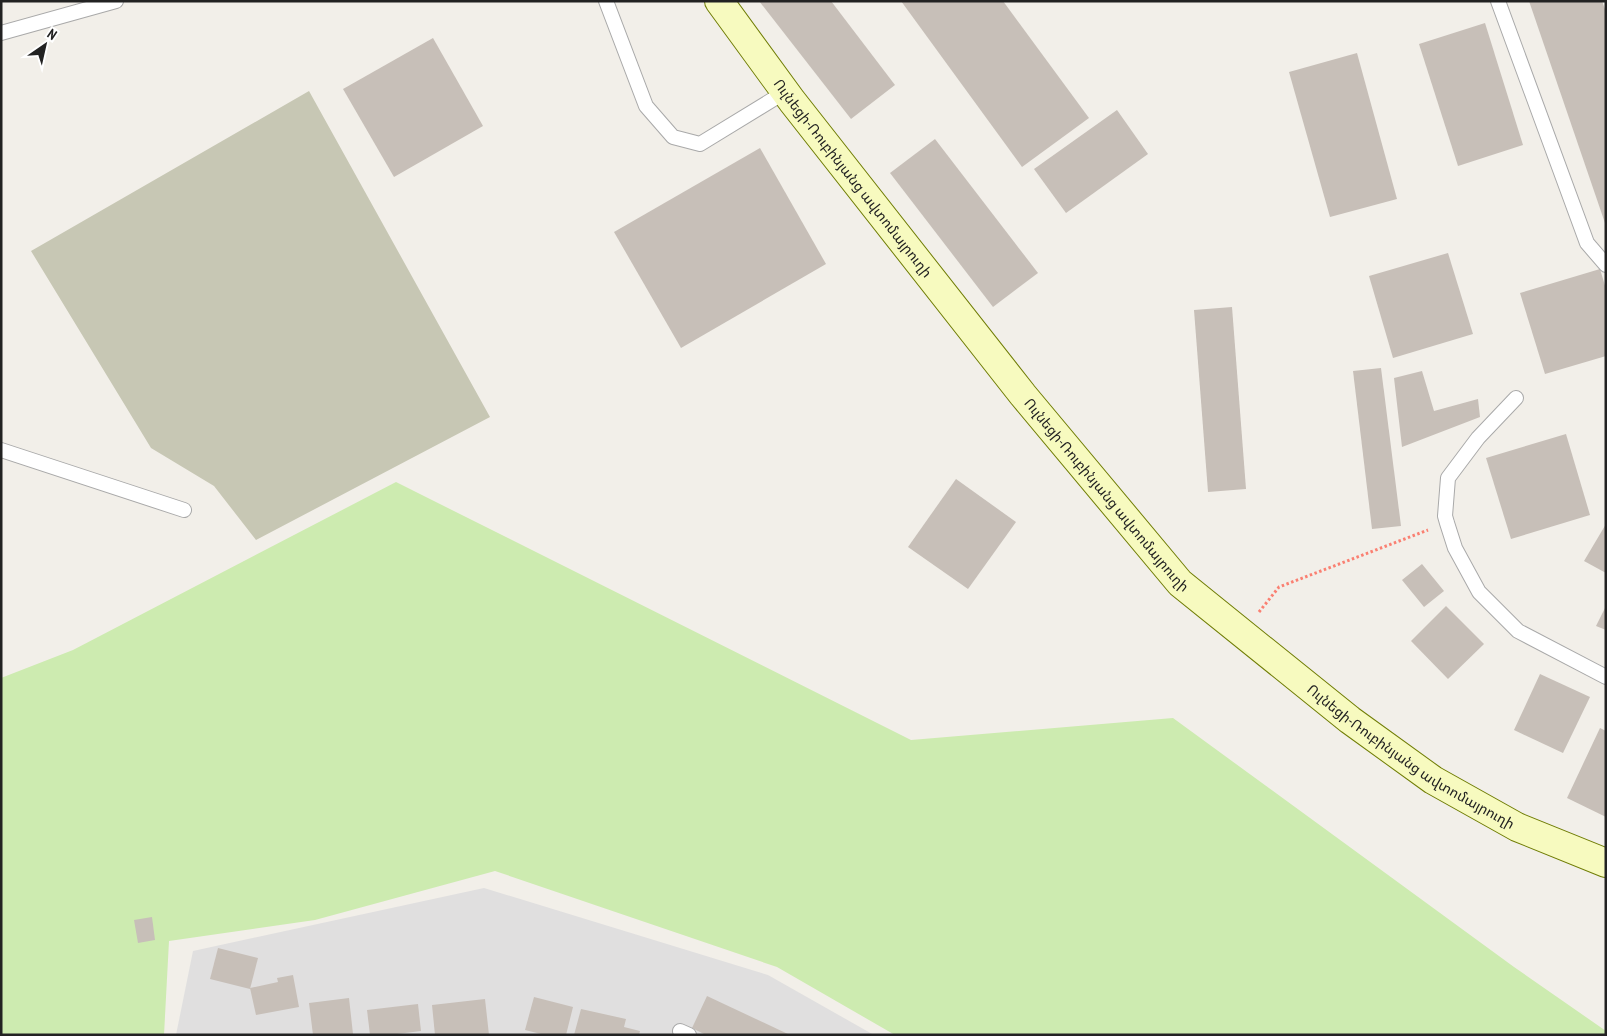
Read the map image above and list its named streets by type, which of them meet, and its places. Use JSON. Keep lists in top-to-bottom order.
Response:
{
  "streets": {
    "street": ["Ուլնեցի-Ռուբինյանց ավտոմայրուղի"]
  },
  "north": "top right"
}
